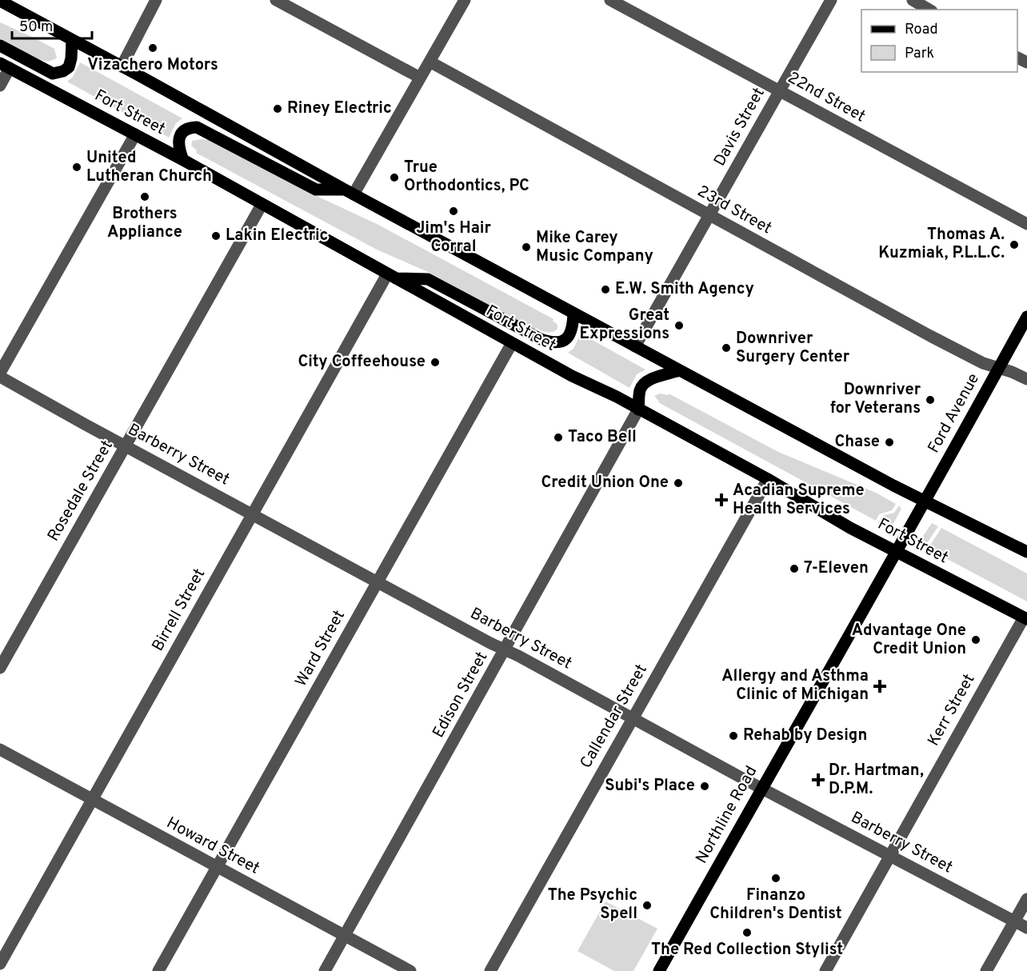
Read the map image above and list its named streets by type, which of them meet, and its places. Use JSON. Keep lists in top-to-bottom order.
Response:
{
  "streets": {
    "main road": ["Fort Street", "Ford Avenue", "Northline Road"],
    "street": [
      "22nd Street",
      "Davis Street",
      "23rd Street",
      "Barberry Street",
      "Rosedale Street",
      "Birrell Street",
      "Ward Street",
      "Edison Street",
      "Kerr Street",
      "Callendar Street",
      "Howard Street"
    ]
  },
  "crossings": [
    ["22nd Street", "Davis Street"],
    ["Fort Street", "Rosedale Street"],
    ["Fort Street", "Birrell Street"],
    ["Fort Street", "Ward Street"],
    ["Fort Street", "Edison Street"],
    ["Fort Street", "Kerr Street"],
    ["Fort Street", "Callendar Street"],
    ["Fort Street", "Northline Road"],
    ["Davis Street", "23rd Street"],
    ["23rd Street", "Ford Avenue"],
    ["Ford Avenue", "Northline Road"],
    ["Barberry Street", "Rosedale Street"],
    ["Barberry Street", "Birrell Street"],
    ["Barberry Street", "Ward Street"],
    ["Barberry Street", "Edison Street"],
    ["Barberry Street", "Kerr Street"],
    ["Barberry Street", "Callendar Street"],
    ["Barberry Street", "Northline Road"],
    ["Birrell Street", "Howard Street"],
    ["Ward Street", "Howard Street"],
    ["Edison Street", "Howard Street"]
  ],
  "places": {
    "other": [
      "Vizachero Motors",
      "Riney Electric",
      "United Lutheran Church",
      "True Orthodontics, PC",
      "Brothers Appliance",
      "Jim's Hair Corral",
      "Lakin Electric",
      "Thomas A. Kuzmiak, P.L.L.C.",
      "Mike Carey Music Company",
      "E.W. Smith Agency",
      "Great Expressions",
      "Downriver Surgery Center",
      "City Coffeehouse",
      "Downriver for Veterans",
      "Taco Bell",
      "Chase",
      "Credit Union One",
      "7-Eleven",
      "Advantage One Credit Union",
      "Rehab by Design",
      "Subi's Place",
      "Finanzo Children's Dentist",
      "The Psychic Spell",
      "The Red Collection Stylist"
    ],
    "health": ["Acadian Supreme Health Services", "Allergy and Asthma Clinic of Michigan", "Dr. Hartman, D.P.M."]
  },
  "legend": ["Road", "Park"],
  "scale_bar": "50 m"
}
